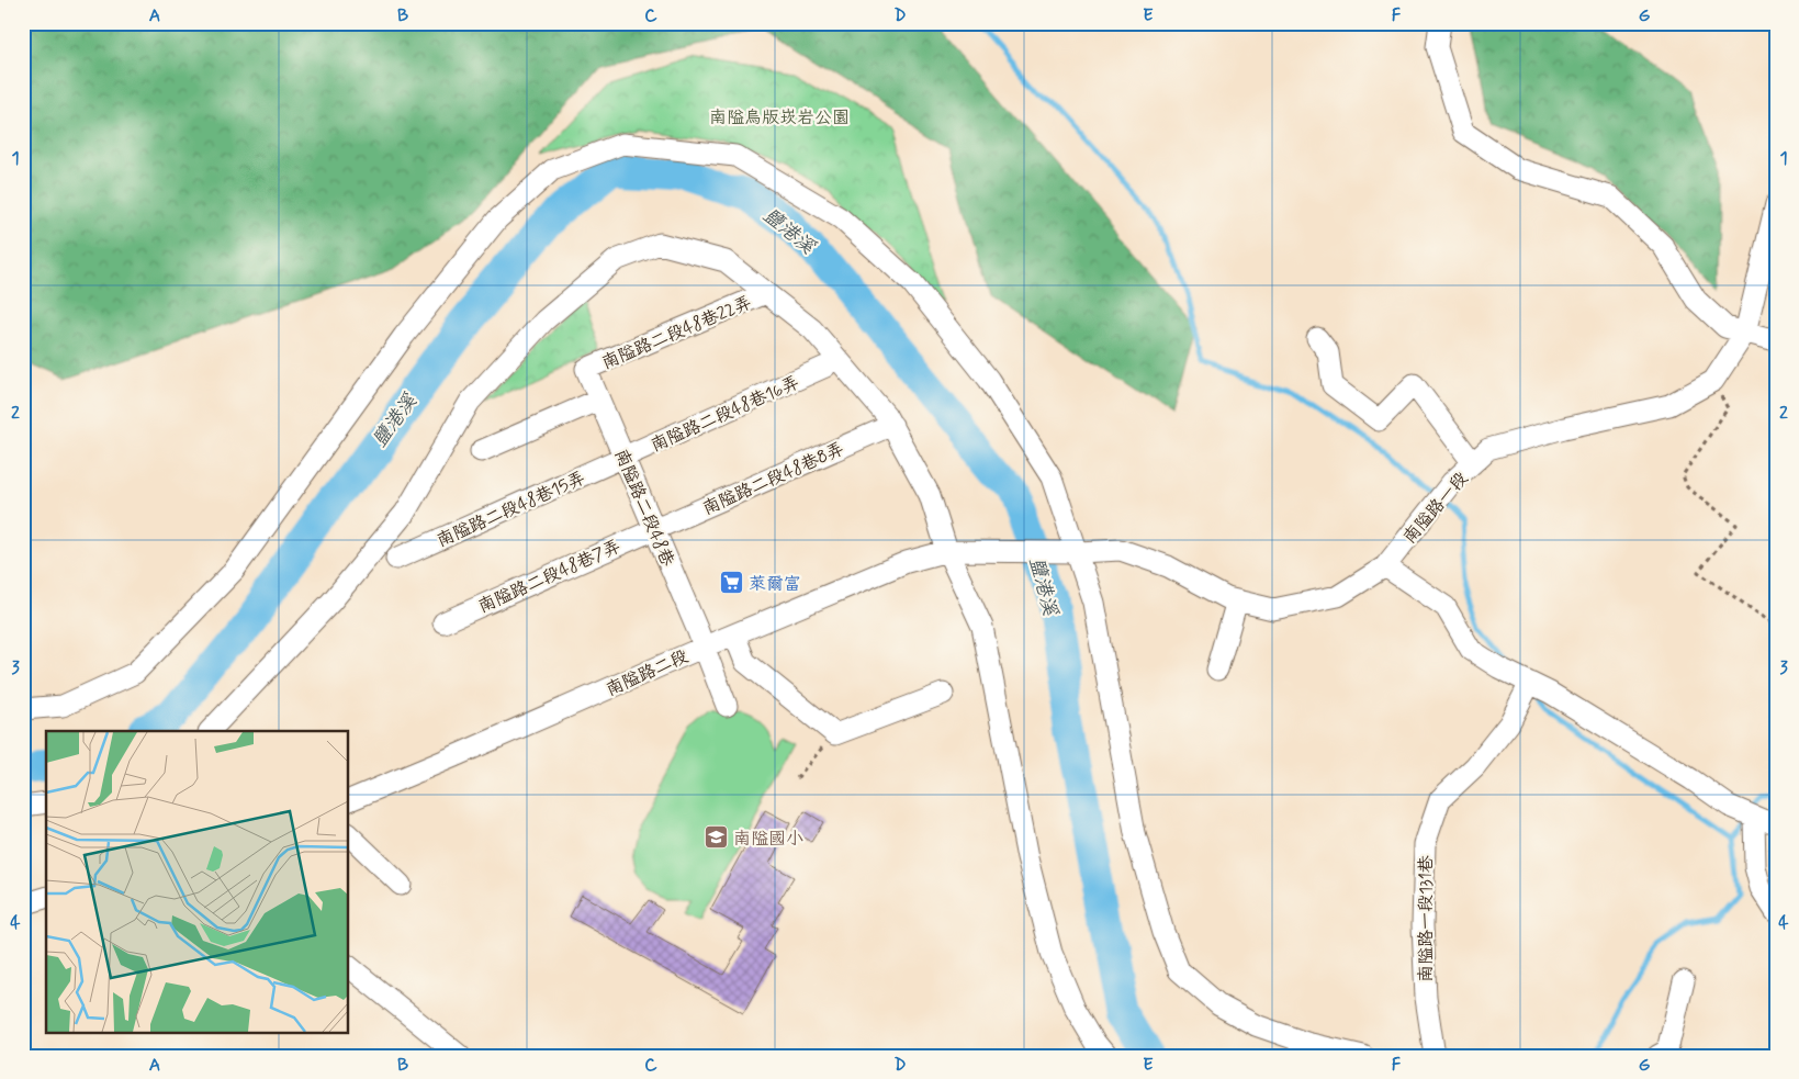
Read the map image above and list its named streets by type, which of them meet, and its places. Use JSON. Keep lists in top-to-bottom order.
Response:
{
  "streets": {
    "street": [
      "南隘路二段48巷22弄",
      "南隘路二段48巷16弄",
      "南隘路二段48巷8弄",
      "南隘路二段48巷",
      "南隘路一段",
      "南隘路二段48巷15弄",
      "南隘路二段48巷7弄",
      "南隘路二段",
      "南隘路一段131巷"
    ]
  },
  "crossings": [
    ["南隘路二段48巷22弄", "南隘路二段48巷"],
    ["南隘路二段48巷16弄", "南隘路二段48巷"],
    ["南隘路二段48巷16弄", "南隘路二段48巷15弄"],
    ["南隘路二段48巷8弄", "南隘路二段48巷"],
    ["南隘路二段48巷8弄", "南隘路二段48巷7弄"],
    ["南隘路二段48巷", "南隘路二段48巷15弄"],
    ["南隘路二段48巷", "南隘路二段48巷7弄"],
    ["南隘路二段48巷", "南隘路二段"],
    ["南隘路一段", "南隘路二段"]
  ],
  "water": ["鹽港溪"],
  "parks": ["南隘烏版崁岩公園"],
  "places": {
    "supermarket": ["萊爾富"],
    "school or university": ["南隘國小"]
  },
  "grid": {
    "columns": [
      "A",
      "B",
      "C",
      "D",
      "E",
      "F",
      "G"
    ],
    "rows": [
      "1",
      "2",
      "3",
      "4"
    ]
  }
}
